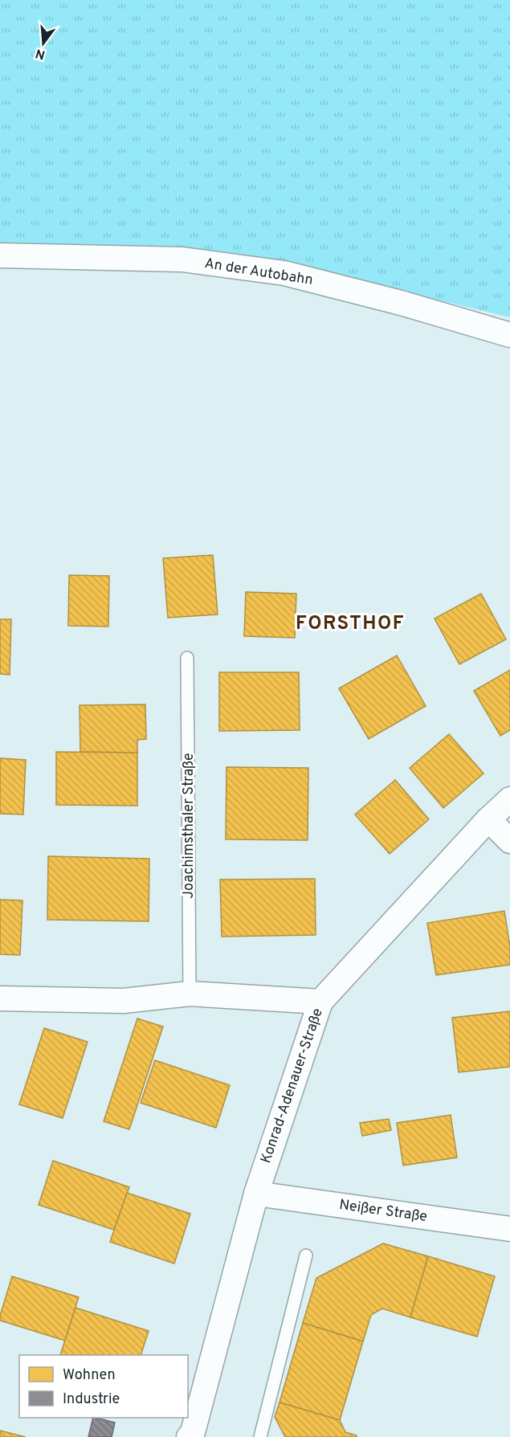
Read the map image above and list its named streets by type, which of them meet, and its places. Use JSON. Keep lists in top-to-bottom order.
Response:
{
  "streets": {
    "street": ["An der Autobahn", "Konrad-Adenauer-Straße", "Neißer Straße"],
    "lane": ["Joachimsthaler Straße"]
  },
  "crossings": [
    ["Konrad-Adenauer-Straße", "Neißer Straße"]
  ],
  "districts": ["FORSTHOF"],
  "legend": ["Wohnen", "Industrie"],
  "north": "bottom"
}
